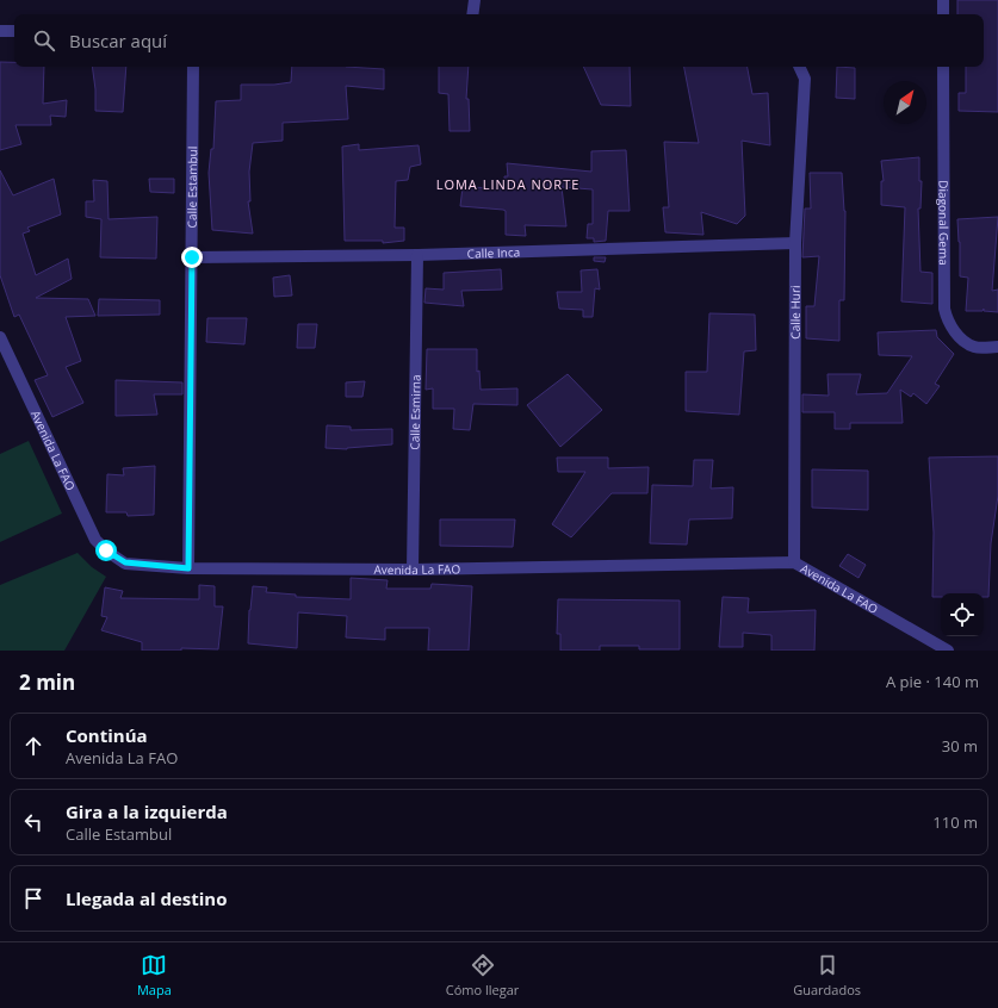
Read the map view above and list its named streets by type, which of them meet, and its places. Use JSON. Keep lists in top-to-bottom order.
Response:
{
  "streets": {
    "street": [
      "Calle Estambul",
      "Diagonal Gema",
      "Calle Inca",
      "Calle Huri",
      "Calle Esmirna",
      "Avenida La FAO"
    ]
  },
  "crossings": [
    ["Calle Estambul", "Calle Inca"],
    ["Calle Estambul", "Avenida La FAO"],
    ["Calle Inca", "Calle Huri"],
    ["Calle Inca", "Calle Esmirna"],
    ["Calle Huri", "Avenida La FAO"],
    ["Calle Esmirna", "Avenida La FAO"]
  ],
  "districts": ["LOMA LINDA NORTE"],
  "north": "top right",
  "page": {
    "search": "Buscar aquí",
    "heading": ["2 min", "A pie · 140 m"],
    "list": [
      ["Continúa", "Avenida La FAO", "30 m"],
      ["Gira a la izquierda", "Calle Estambul", "110 m"],
      "Llegada al destino"
    ],
    "nav": ["Mapa", "Cómo llegar", "Guardados"]
  }
}
